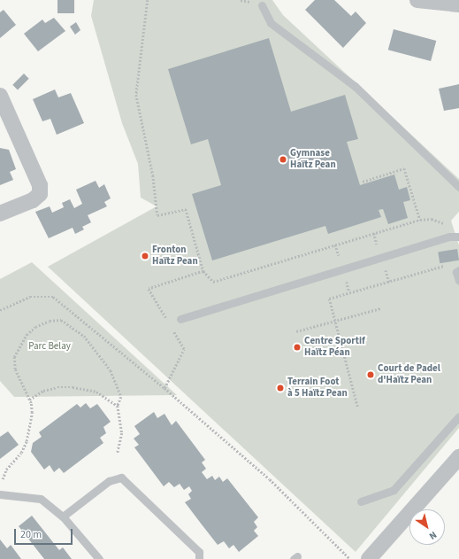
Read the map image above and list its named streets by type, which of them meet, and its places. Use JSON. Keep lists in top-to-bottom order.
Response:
{
  "parks": ["Parc Belay"],
  "places": [
    "Gymnase Haïtz Pean",
    "Fronton Haïtz Pean",
    "Centre Sportif Haïtz Péan",
    "Court de Padel d'Haïtz Pean",
    "Terrain Foot à 5 Haïtz Pean"
  ],
  "scale_bar": "20 m",
  "north": "bottom right"
}
